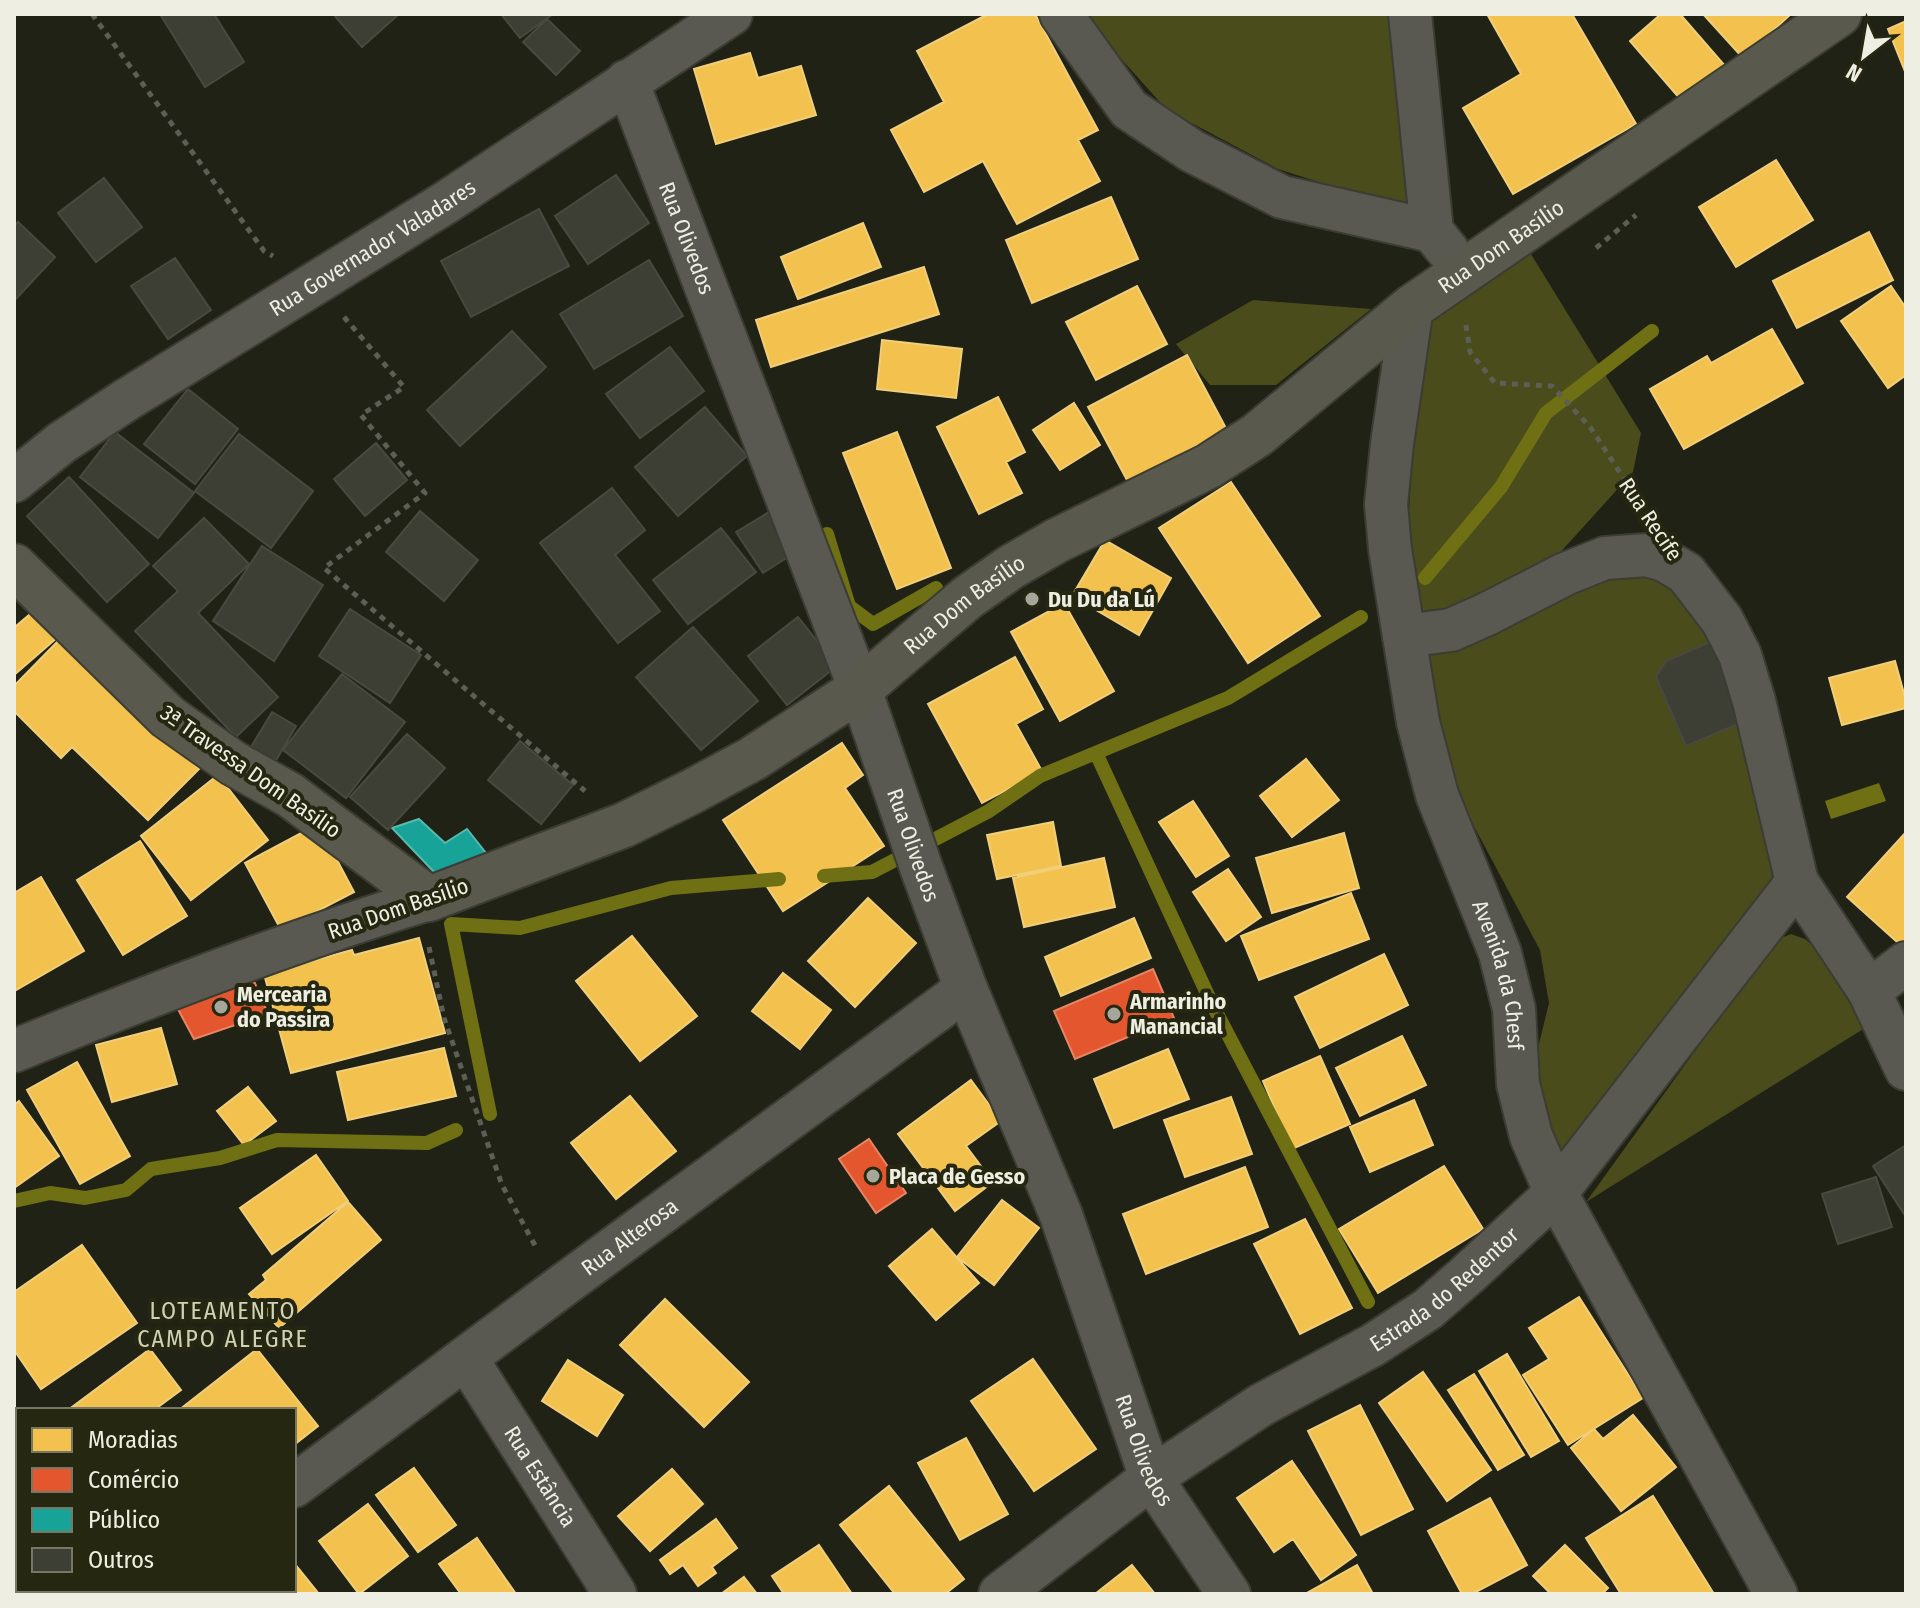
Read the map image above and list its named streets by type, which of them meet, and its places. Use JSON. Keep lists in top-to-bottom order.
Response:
{
  "streets": {
    "street": [
      "Rua Olivedos",
      "Rua Dom Basílio",
      "Rua Governador Valadares",
      "Rua Recife",
      "3ª Travessa Dom Basílio",
      "Avenida da Chesf",
      "Rua Alterosa",
      "Estrada do Redentor",
      "Rua Estância"
    ]
  },
  "crossings": [
    ["Rua Olivedos", "Rua Dom Basílio"],
    ["Rua Olivedos", "Rua Governador Valadares"],
    ["Rua Olivedos", "Rua Alterosa"],
    ["Rua Olivedos", "Estrada do Redentor"],
    ["Rua Dom Basílio", "Rua Recife"],
    ["Rua Dom Basílio", "3ª Travessa Dom Basílio"],
    ["Rua Dom Basílio", "Avenida da Chesf"],
    ["Rua Recife", "Estrada do Redentor"],
    ["Avenida da Chesf", "Estrada do Redentor"],
    ["Rua Alterosa", "Rua Estância"]
  ],
  "districts": ["LOTEAMENTO CAMPO ALEGRE"],
  "places": [
    "Du Du da Lú",
    "Mercearia do Passira",
    "Armarinho Manancial",
    "Placa de Gesso"
  ],
  "legend": [
    "Moradias",
    "Comércio",
    "Público",
    "Outros"
  ],
  "north": "bottom left"
}
